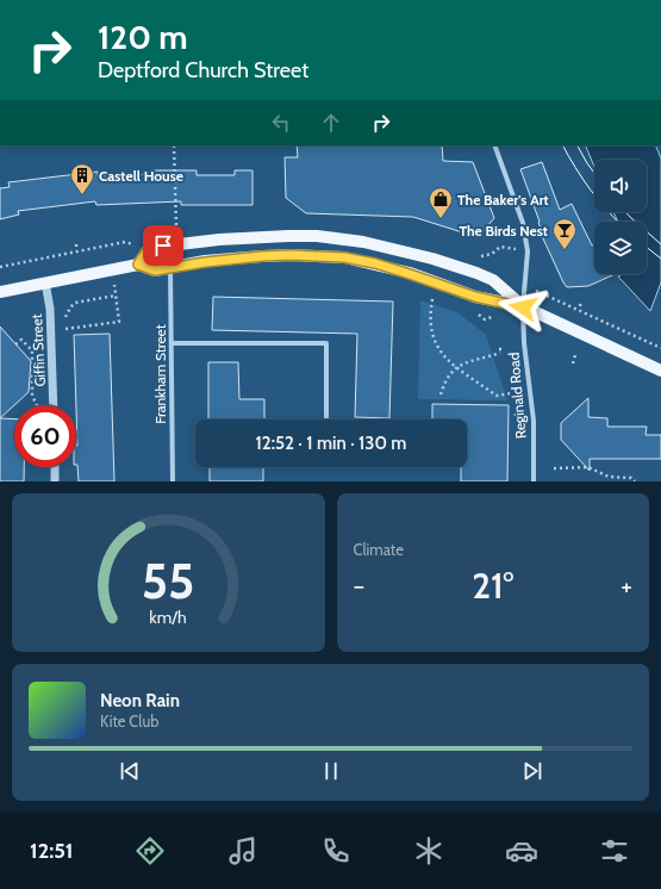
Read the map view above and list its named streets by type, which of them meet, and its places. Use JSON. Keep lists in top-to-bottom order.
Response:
{
  "streets": {
    "street": ["Giffin Street", "Frankham Street", "Reginald Road"]
  },
  "places": {
    "building": ["Castell House"],
    "shop": ["The Baker's Art"],
    "bar": ["The Birds Nest"]
  },
  "page": {
    "turn": ["120 m", "Deptford Church Street"],
    "limit": "60",
    "trip": "12:52 · 1 min · 130 m",
    "tile": "Climate",
    "heat": ["−", "21°", "+"],
    "song": ["Neon Rain", "Kite Club"],
    "tabs": "12:51",
    "gauge": ["55", "km/h"]
  }
}
